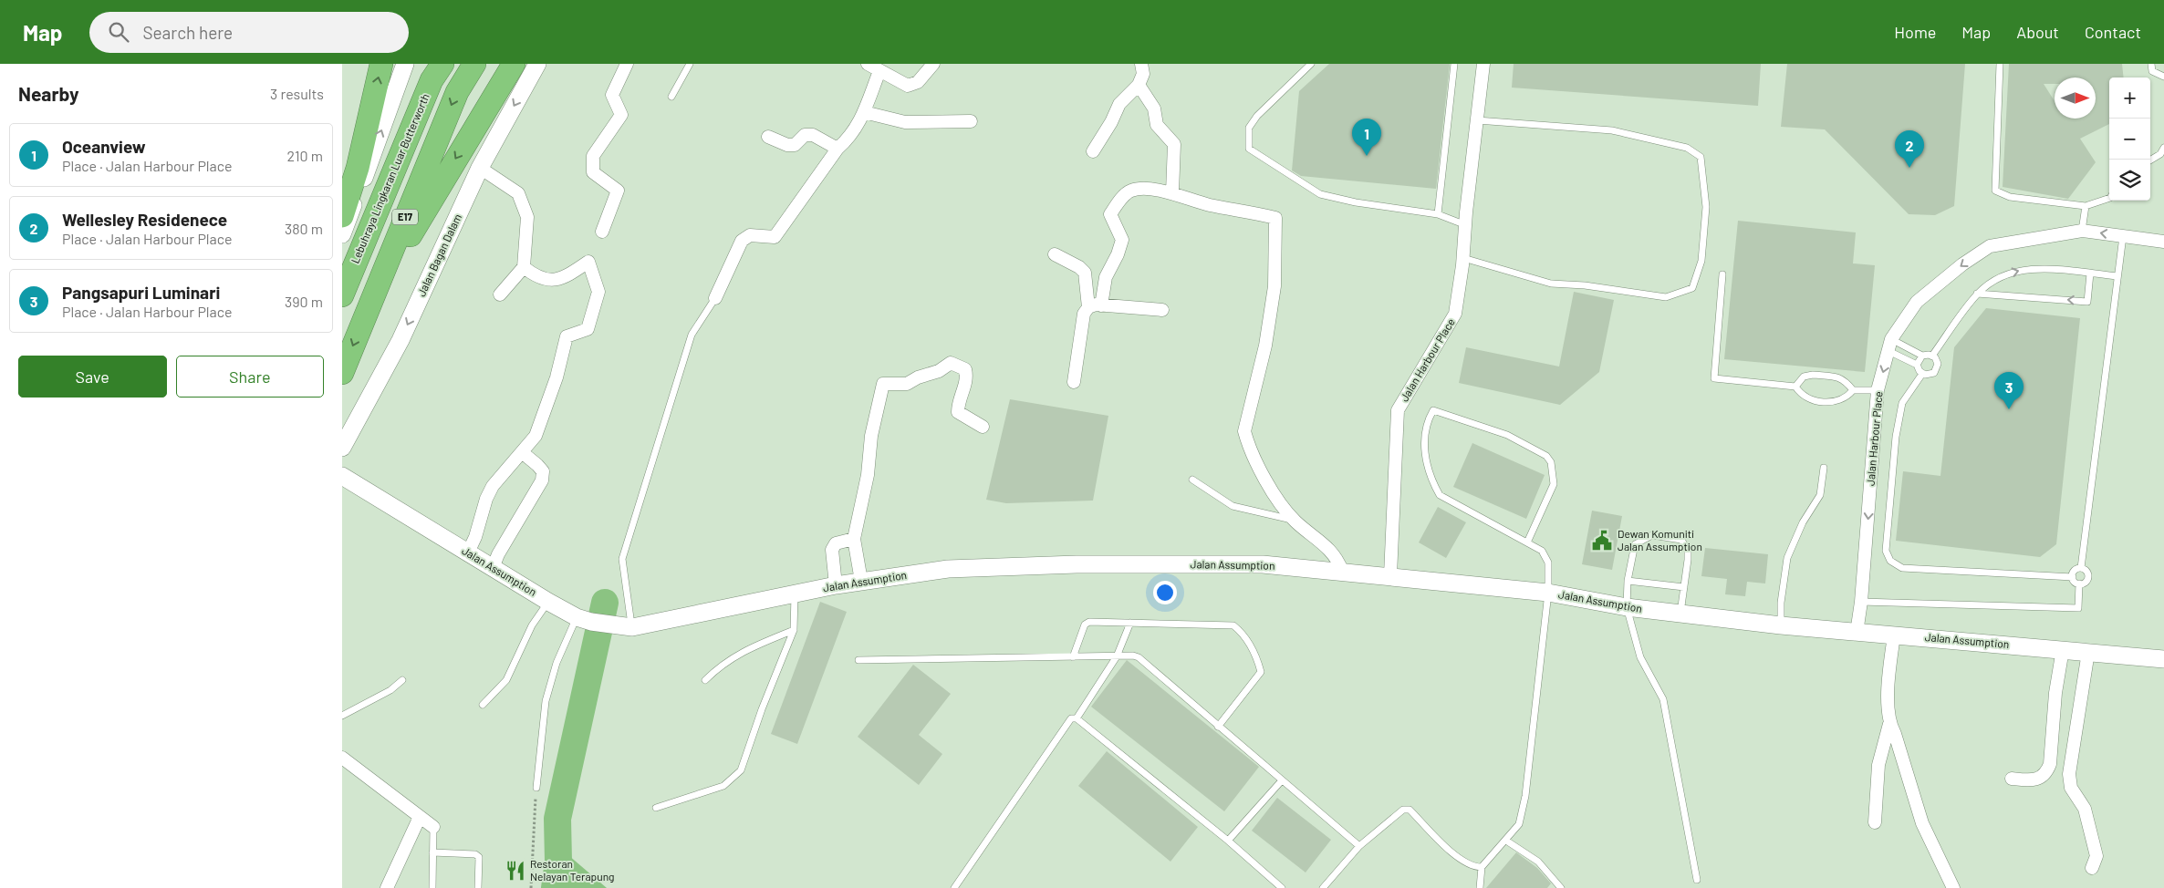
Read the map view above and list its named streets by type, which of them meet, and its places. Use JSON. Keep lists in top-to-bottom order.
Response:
{
  "streets": {
    "highway": ["Lebuhraya Lingkaran Luar Butterworth", "E17"],
    "street": ["Jalan Bagan Dalam", "Jalan Harbour Place", "Jalan Assumption"]
  },
  "crossings": [
    ["Jalan Harbour Place", "Jalan Assumption"]
  ],
  "one_way": ["Jalan Harbour Place"],
  "places": {
    "public building": ["Dewan Komuniti Jalan Assumption"],
    "restaurant": ["Restoran Nelayan Terapung"]
  },
  "north": "right",
  "page": {
    "header": "Map",
    "search": "Search here",
    "nav": [
      "Home",
      "Map",
      "About",
      "Contact"
    ],
    "heading": ["Nearby", "3 results"],
    "map_buttons": ["+", "−"],
    "pins": ["1", "2", "3"],
    "list": [
      {
        "mark": "1",
        "name": "Oceanview",
        "note": "Place · Jalan Harbour Place",
        "value": "210 m"
      },
      {
        "mark": "2",
        "name": "Wellesley Residenece",
        "note": "Place · Jalan Harbour Place",
        "value": "380 m"
      },
      {
        "mark": "3",
        "name": "Pangsapuri Luminari",
        "note": "Place · Jalan Harbour Place",
        "value": "390 m"
      }
    ],
    "buttons": ["Save", "Share"]
  }
}
